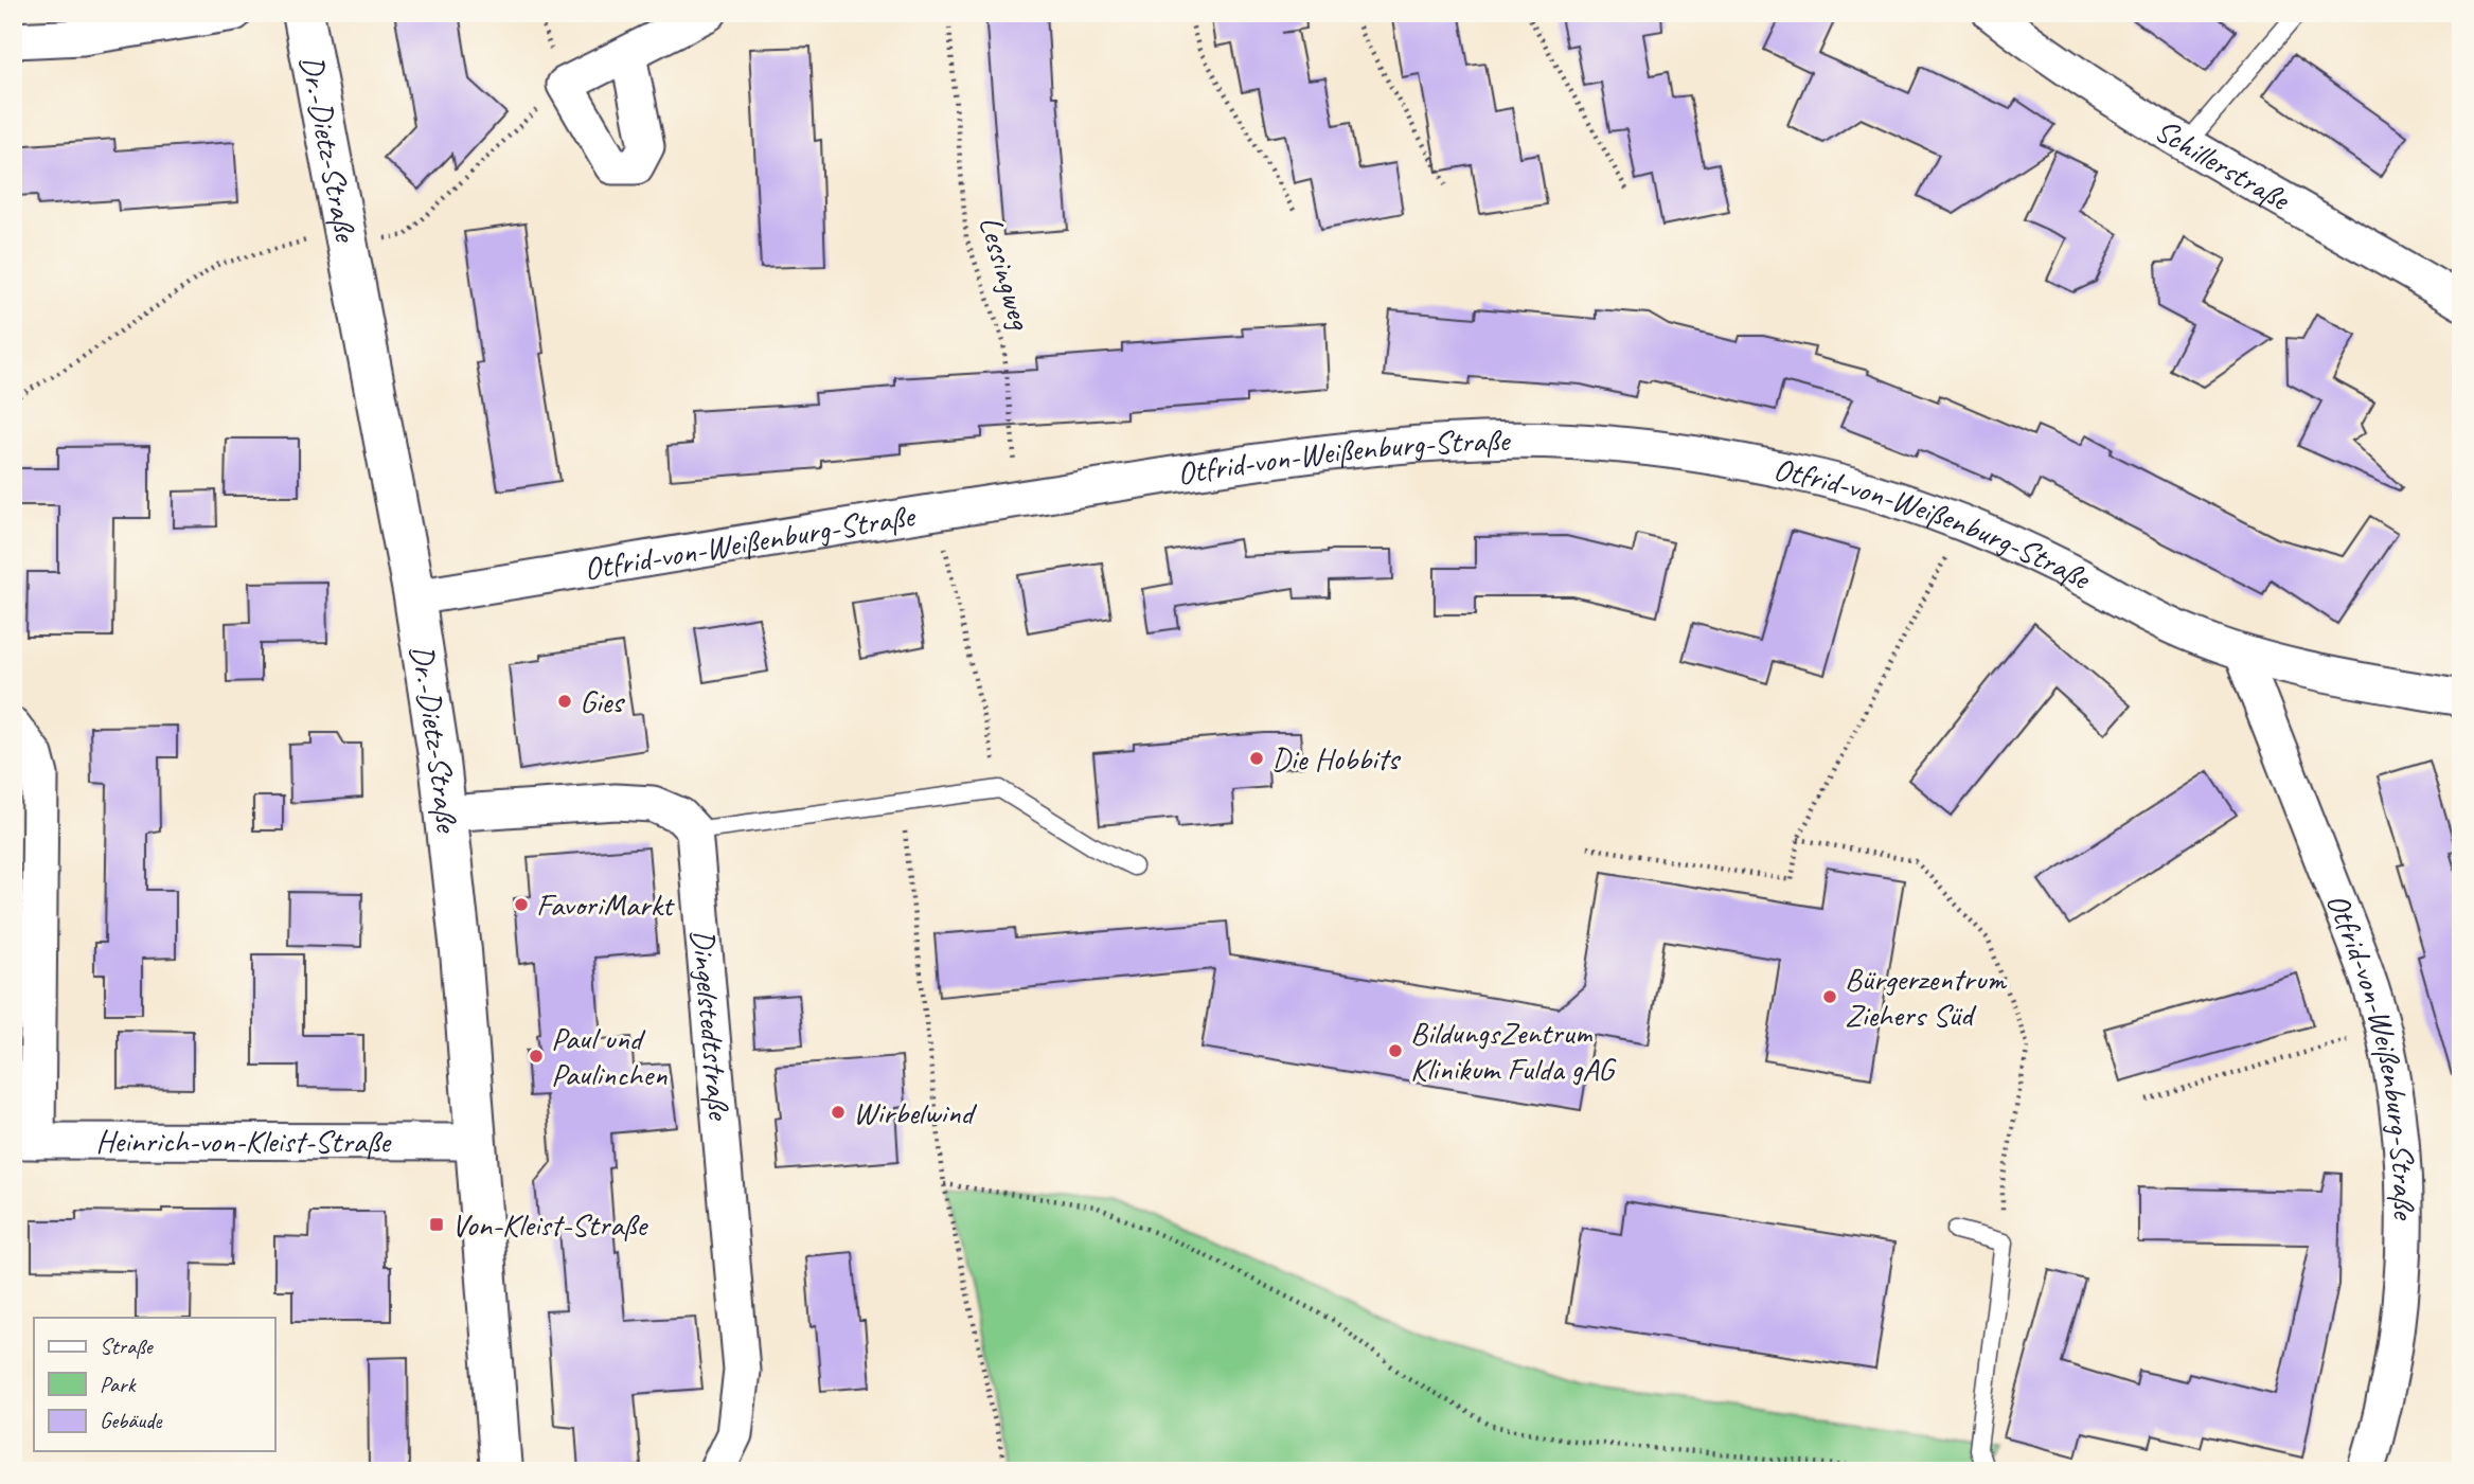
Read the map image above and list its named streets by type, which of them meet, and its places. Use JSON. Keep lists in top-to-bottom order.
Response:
{
  "streets": {
    "main road": ["Dr.-Dietz-Straße"],
    "street": [
      "Schillerstraße",
      "Otfrid-von-Weißenburg-Straße",
      "Dingelstedtstraße",
      "Heinrich-von-Kleist-Straße"
    ],
    "path": ["Lessingweg"]
  },
  "crossings": [
    ["Dr.-Dietz-Straße", "Otfrid-von-Weißenburg-Straße"],
    ["Dr.-Dietz-Straße", "Heinrich-von-Kleist-Straße"],
    ["Lessingweg", "Otfrid-von-Weißenburg-Straße"]
  ],
  "places": {
    "other": [
      "Gies",
      "Die Hobbits",
      "FavoriMarkt",
      "Bürgerzentrum Ziehers Süd",
      "BildungsZentrum Klinikum Fulda gAG",
      "Paul und Paulinchen",
      "Wirbelwind"
    ],
    "transit": ["Von-Kleist-Straße"]
  },
  "legend": ["Straße", "Park", "Gebäude"]
}
